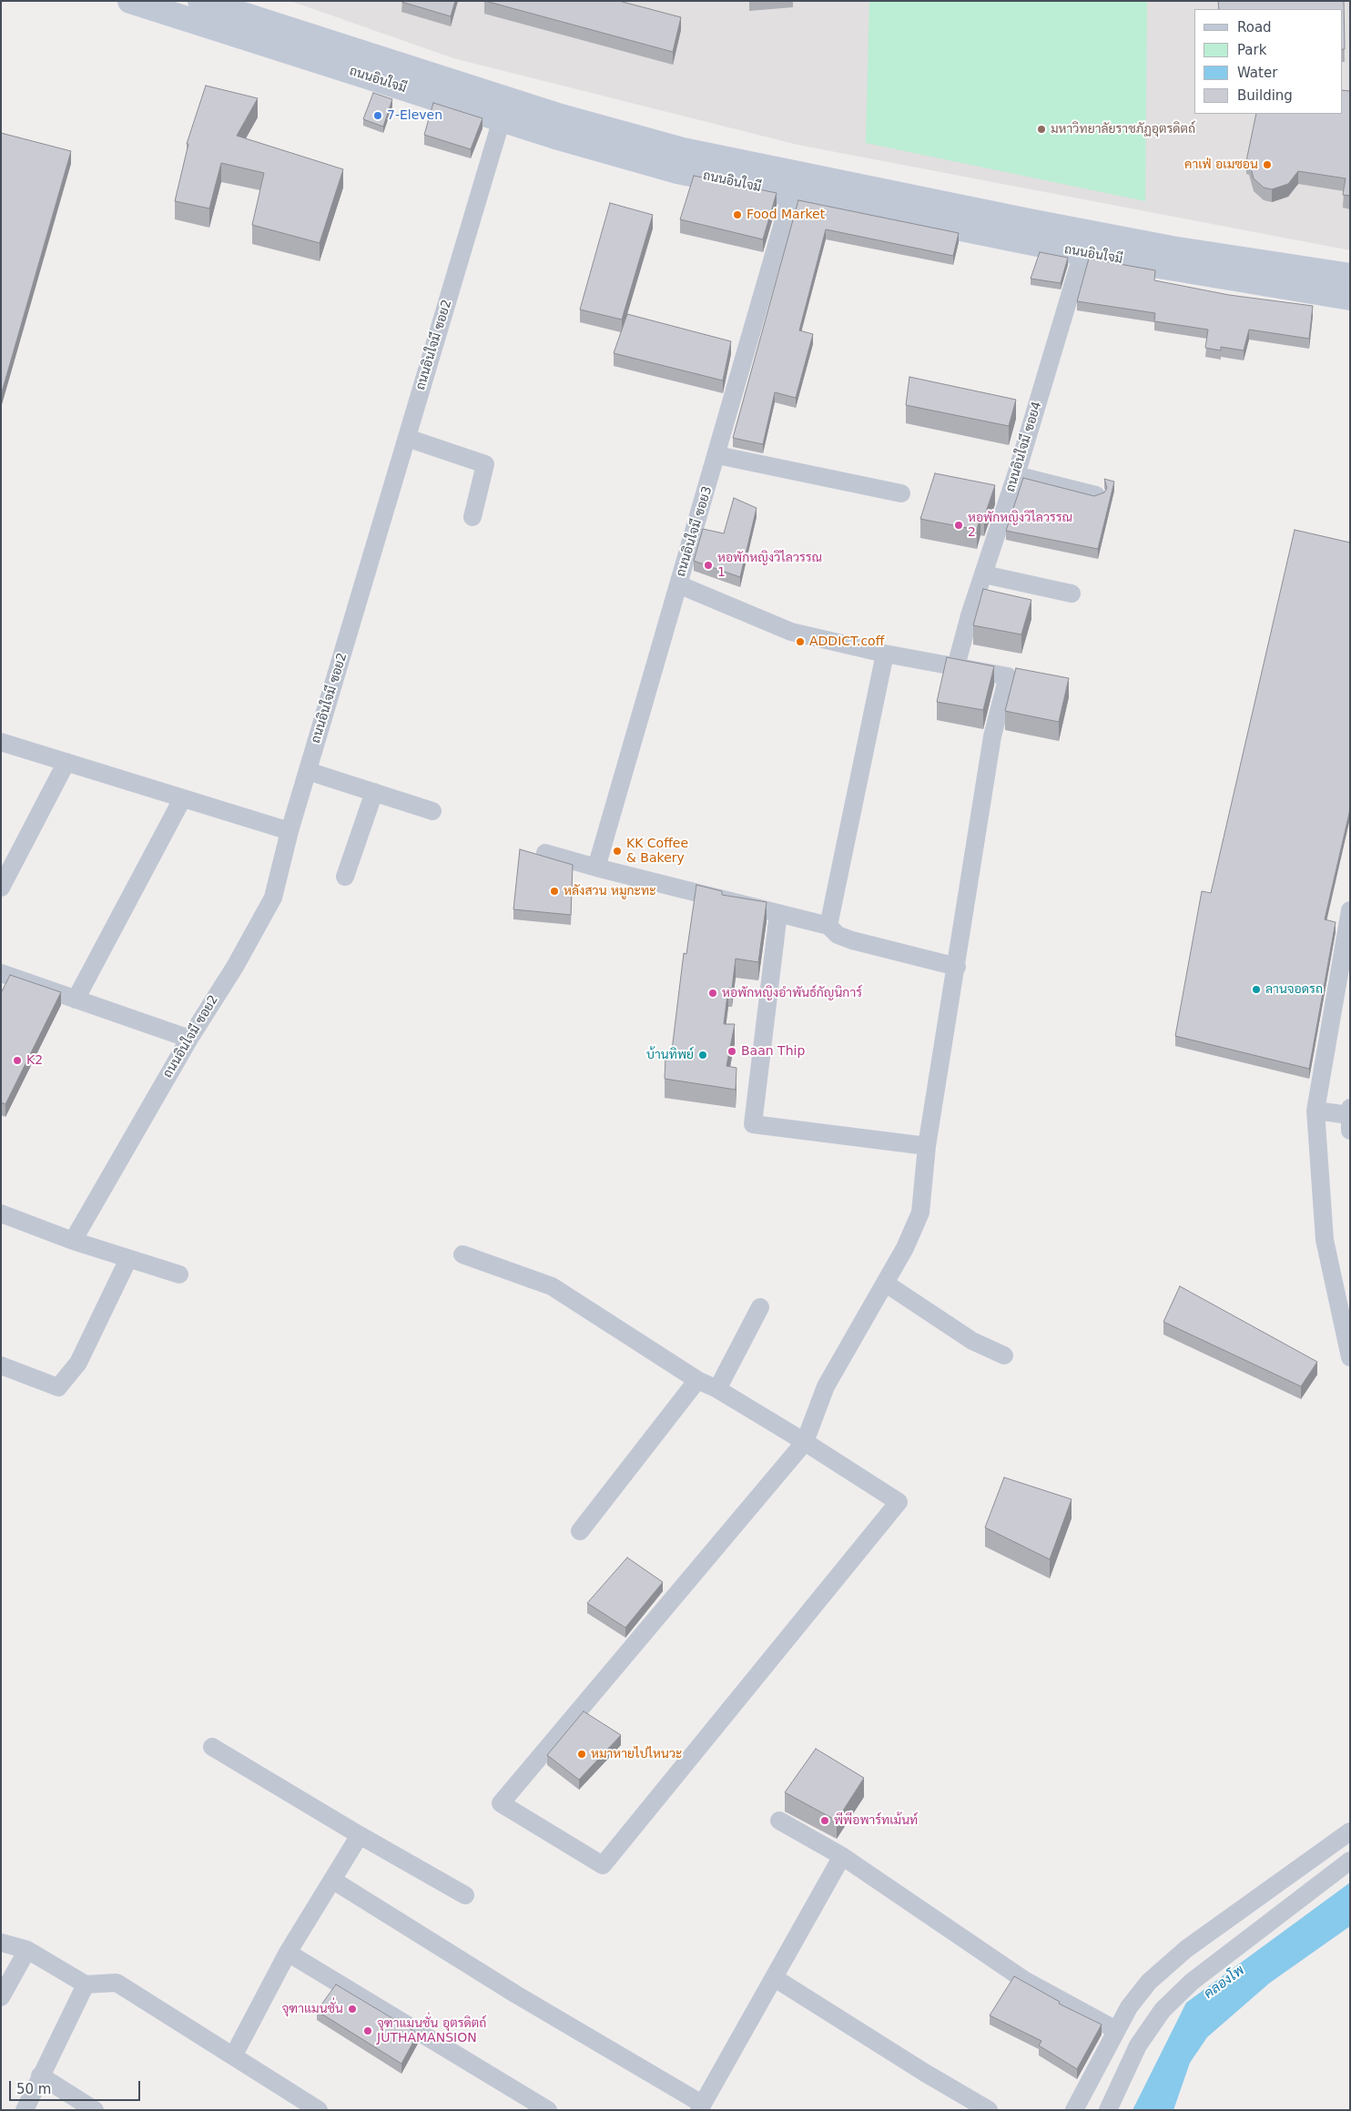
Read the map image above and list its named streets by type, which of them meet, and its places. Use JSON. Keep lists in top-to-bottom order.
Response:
{
  "streets": {
    "main road": ["ถนนอินใจมี"],
    "street": ["ถนนอินใจมี ซอย2", "ถนนอินใจมี ซอย4", "ถนนอินใจมี ซอย3"]
  },
  "crossings": [
    ["ถนนอินใจมี", "ถนนอินใจมี ซอย2"],
    ["ถนนอินใจมี", "ถนนอินใจมี ซอย4"],
    ["ถนนอินใจมี", "ถนนอินใจมี ซอย3"]
  ],
  "water": ["คลองโพ"],
  "places": [
    "7-Eleven",
    "มหาวิทยาลัยราชภัฏอุตรดิตถ์",
    "คาเฟ่ อเมซอน",
    "Food Market",
    "หอพักหญิงวิไลวรรณ 2",
    "หอพักหญิงวิไลวรรณ 1",
    "ADDICT.coff",
    "KK Coffee & Bakery",
    "หลังสวน หมูกะทะ",
    "ลานจอดรถ",
    "หอพักหญิงอำพันธ์กัญนิการ์",
    "Baan Thip",
    "บ้านทิพย์",
    "K2",
    "หมาหายไปไหนวะ",
    "พีพีอพาร์ทเม้นท์",
    "จุฑาแมนชั่น",
    "จุฑาแมนชั่น อุตรดิตถ์ JUTHAMANSION"
  ],
  "legend": [
    "Road",
    "Park",
    "Water",
    "Building"
  ],
  "scale_bar": "50 m"
}
